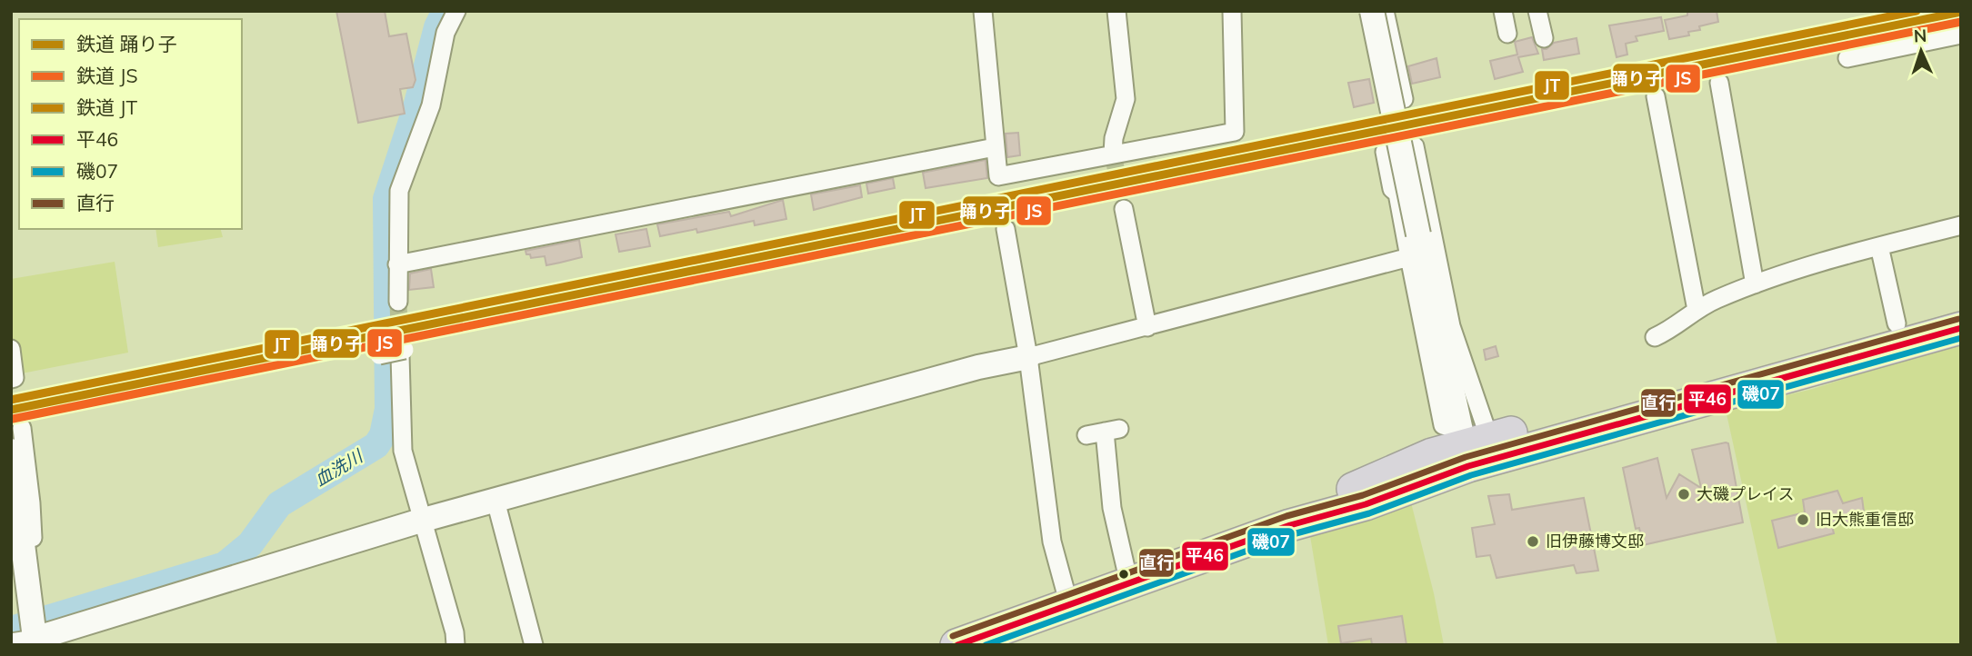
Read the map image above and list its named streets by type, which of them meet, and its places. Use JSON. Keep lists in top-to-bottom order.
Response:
{
  "water": ["血洗川"],
  "places": ["大磯プレイス", "旧大熊重信邸", "旧伊藤博文邸"],
  "lines": [
    "rail line JT",
    "rail line 踊り子",
    "rail line JS",
    "transit line 直行",
    "transit line 平46",
    "transit line 磯07"
  ],
  "legend": [
    "鉄道 踊り子",
    "鉄道 JS",
    "鉄道 JT",
    "平46",
    "磯07",
    "直行"
  ],
  "north": "top"
}
